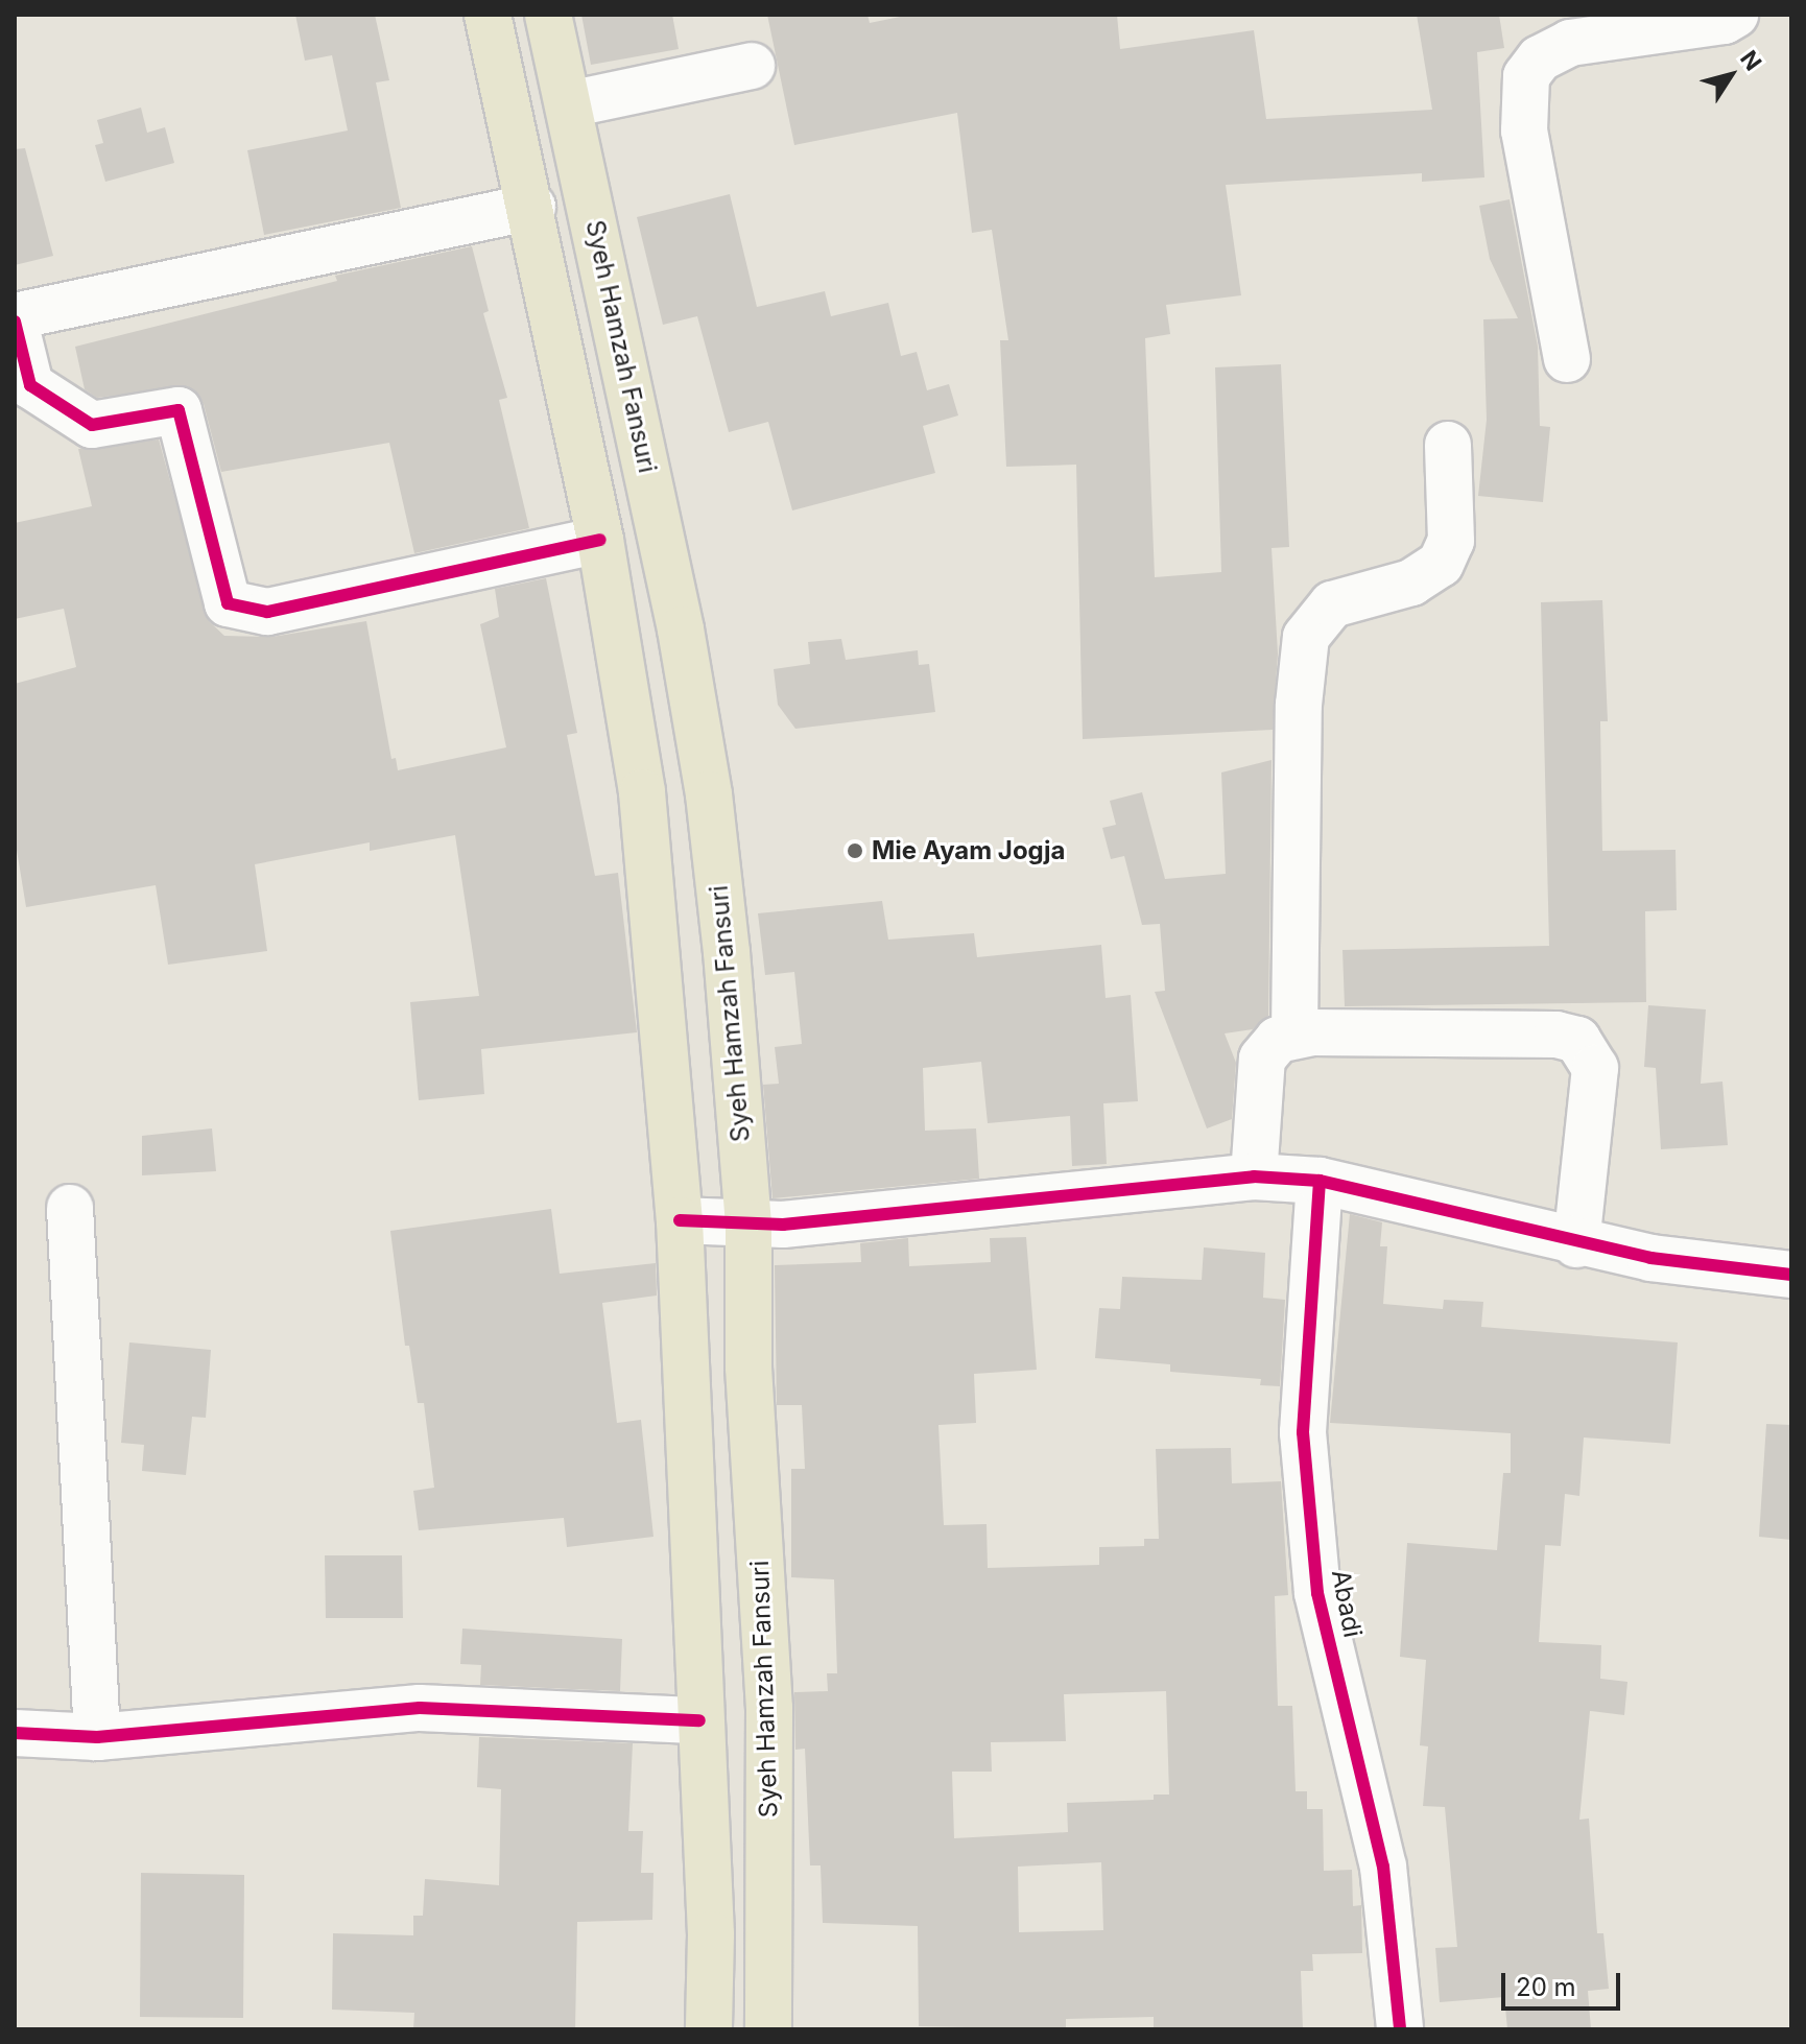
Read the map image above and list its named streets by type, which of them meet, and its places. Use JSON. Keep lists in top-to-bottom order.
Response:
{
  "streets": {
    "main road": ["Syeh Hamzah Fansuri"],
    "street": ["Abadi"]
  },
  "places": ["Mie Ayam Jogja"],
  "scale_bar": "20 m",
  "north": "top right"
}
